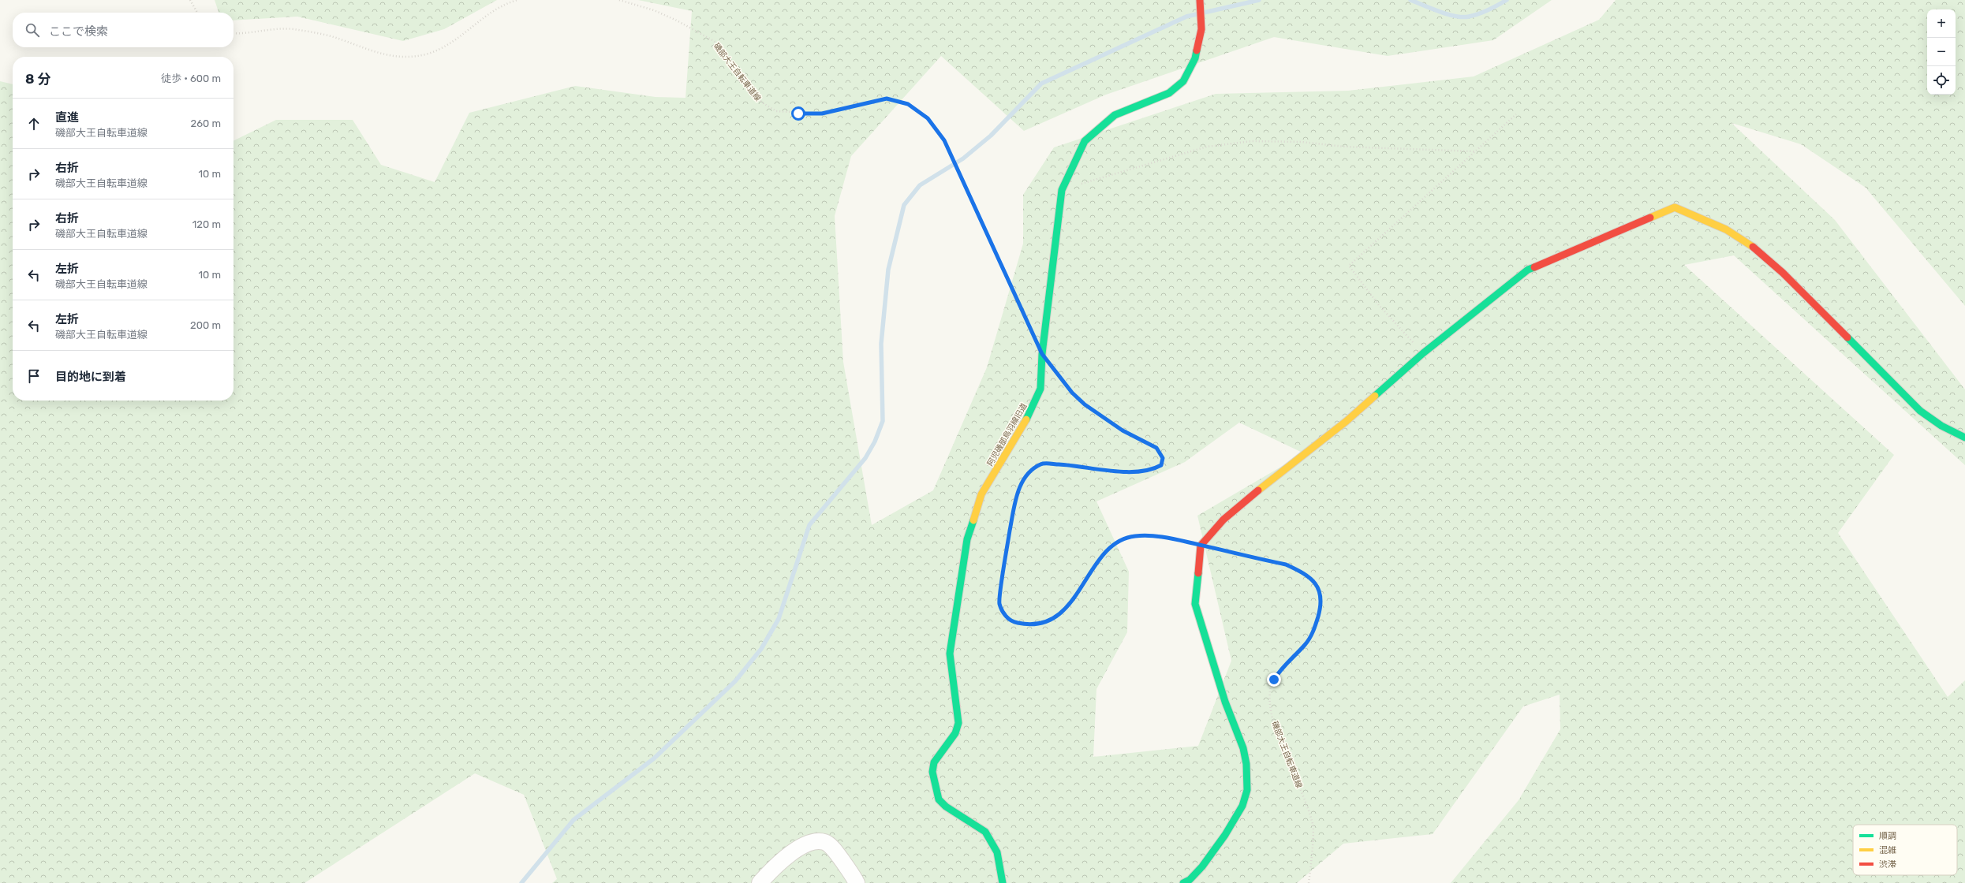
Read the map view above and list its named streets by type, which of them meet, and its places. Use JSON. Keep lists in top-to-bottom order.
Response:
{
  "streets": {
    "street": ["阿児磯部鳥羽線旧道"],
    "path": ["磯部大王自転車道線"]
  },
  "legend": ["順調", "混雑", "渋滞"],
  "page": {
    "map_buttons": ["+", "−"],
    "search": "ここで検索",
    "heading": ["8 分", "徒歩 · 600 m"],
    "list": [
      ["直進", "磯部大王自転車道線", "260 m"],
      ["右折", "磯部大王自転車道線", "10 m"],
      ["右折", "磯部大王自転車道線", "120 m"],
      ["左折", "磯部大王自転車道線", "10 m"],
      ["左折", "磯部大王自転車道線", "200 m"],
      "目的地に到着"
    ]
  }
}
